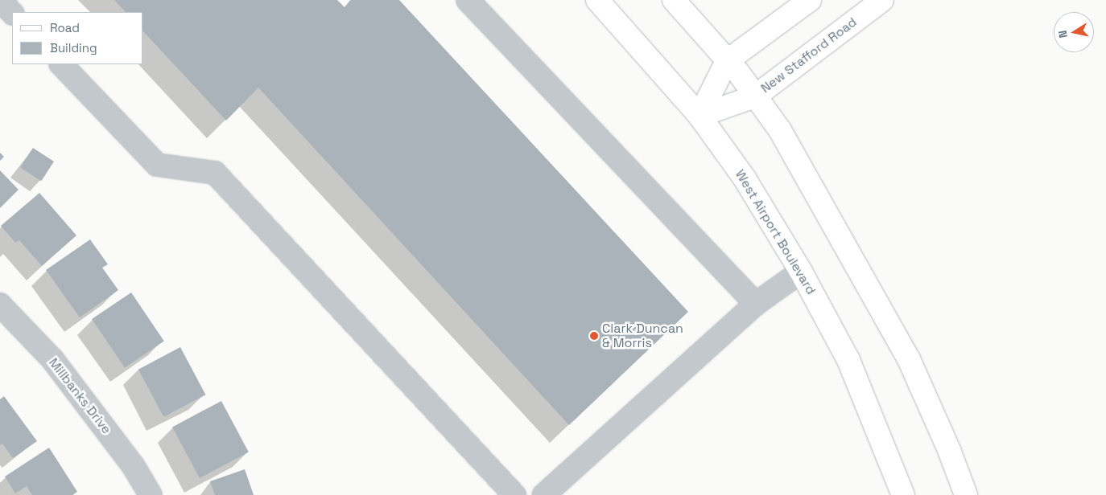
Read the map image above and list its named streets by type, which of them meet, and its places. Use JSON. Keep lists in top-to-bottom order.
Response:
{
  "streets": {
    "main road": ["New Stafford Road", "West Airport Boulevard"],
    "street": ["Millbanks Drive"]
  },
  "crossings": [
    ["New Stafford Road", "West Airport Boulevard"]
  ],
  "places": ["Clark Duncan & Morris"],
  "legend": ["Road", "Building"],
  "north": "left"
}
